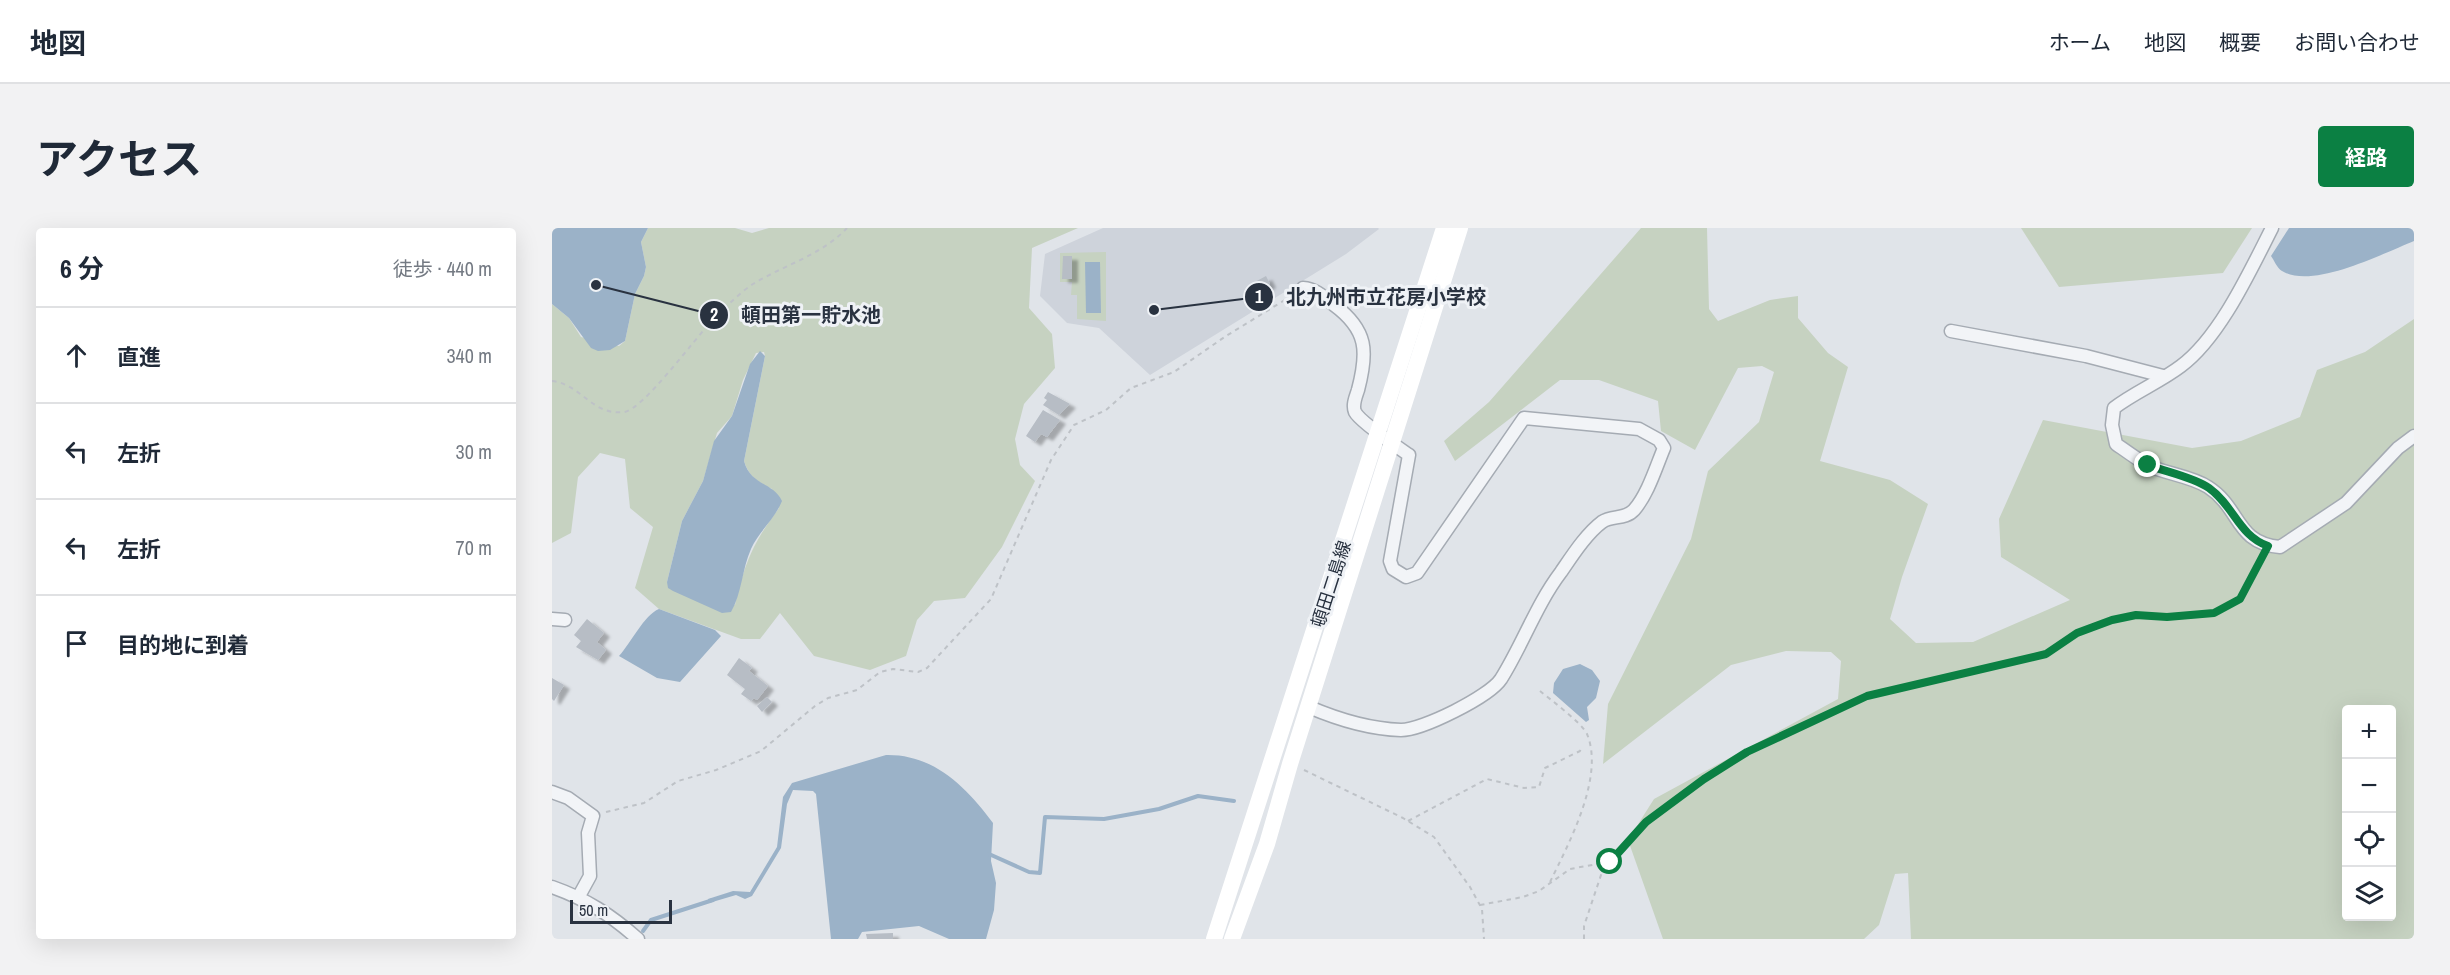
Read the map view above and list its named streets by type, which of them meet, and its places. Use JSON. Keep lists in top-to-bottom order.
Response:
{
  "streets": {
    "main road": ["頓田二島線"]
  },
  "places": ["頓田第一貯水池", "北九州市立花房小学校"],
  "scale_bar": "50 m",
  "page": {
    "header": "地図",
    "nav": [
      "ホーム",
      "地図",
      "概要",
      "お問い合わせ"
    ],
    "title": "アクセス",
    "buttons": "経路",
    "heading": ["6 分", "徒歩 · 440 m"],
    "list": [
      ["直進", "340 m"],
      ["左折", "30 m"],
      ["左折", "70 m"],
      "目的地に到着"
    ],
    "map_buttons": ["+", "−"],
    "scale": "50 m"
  }
}
